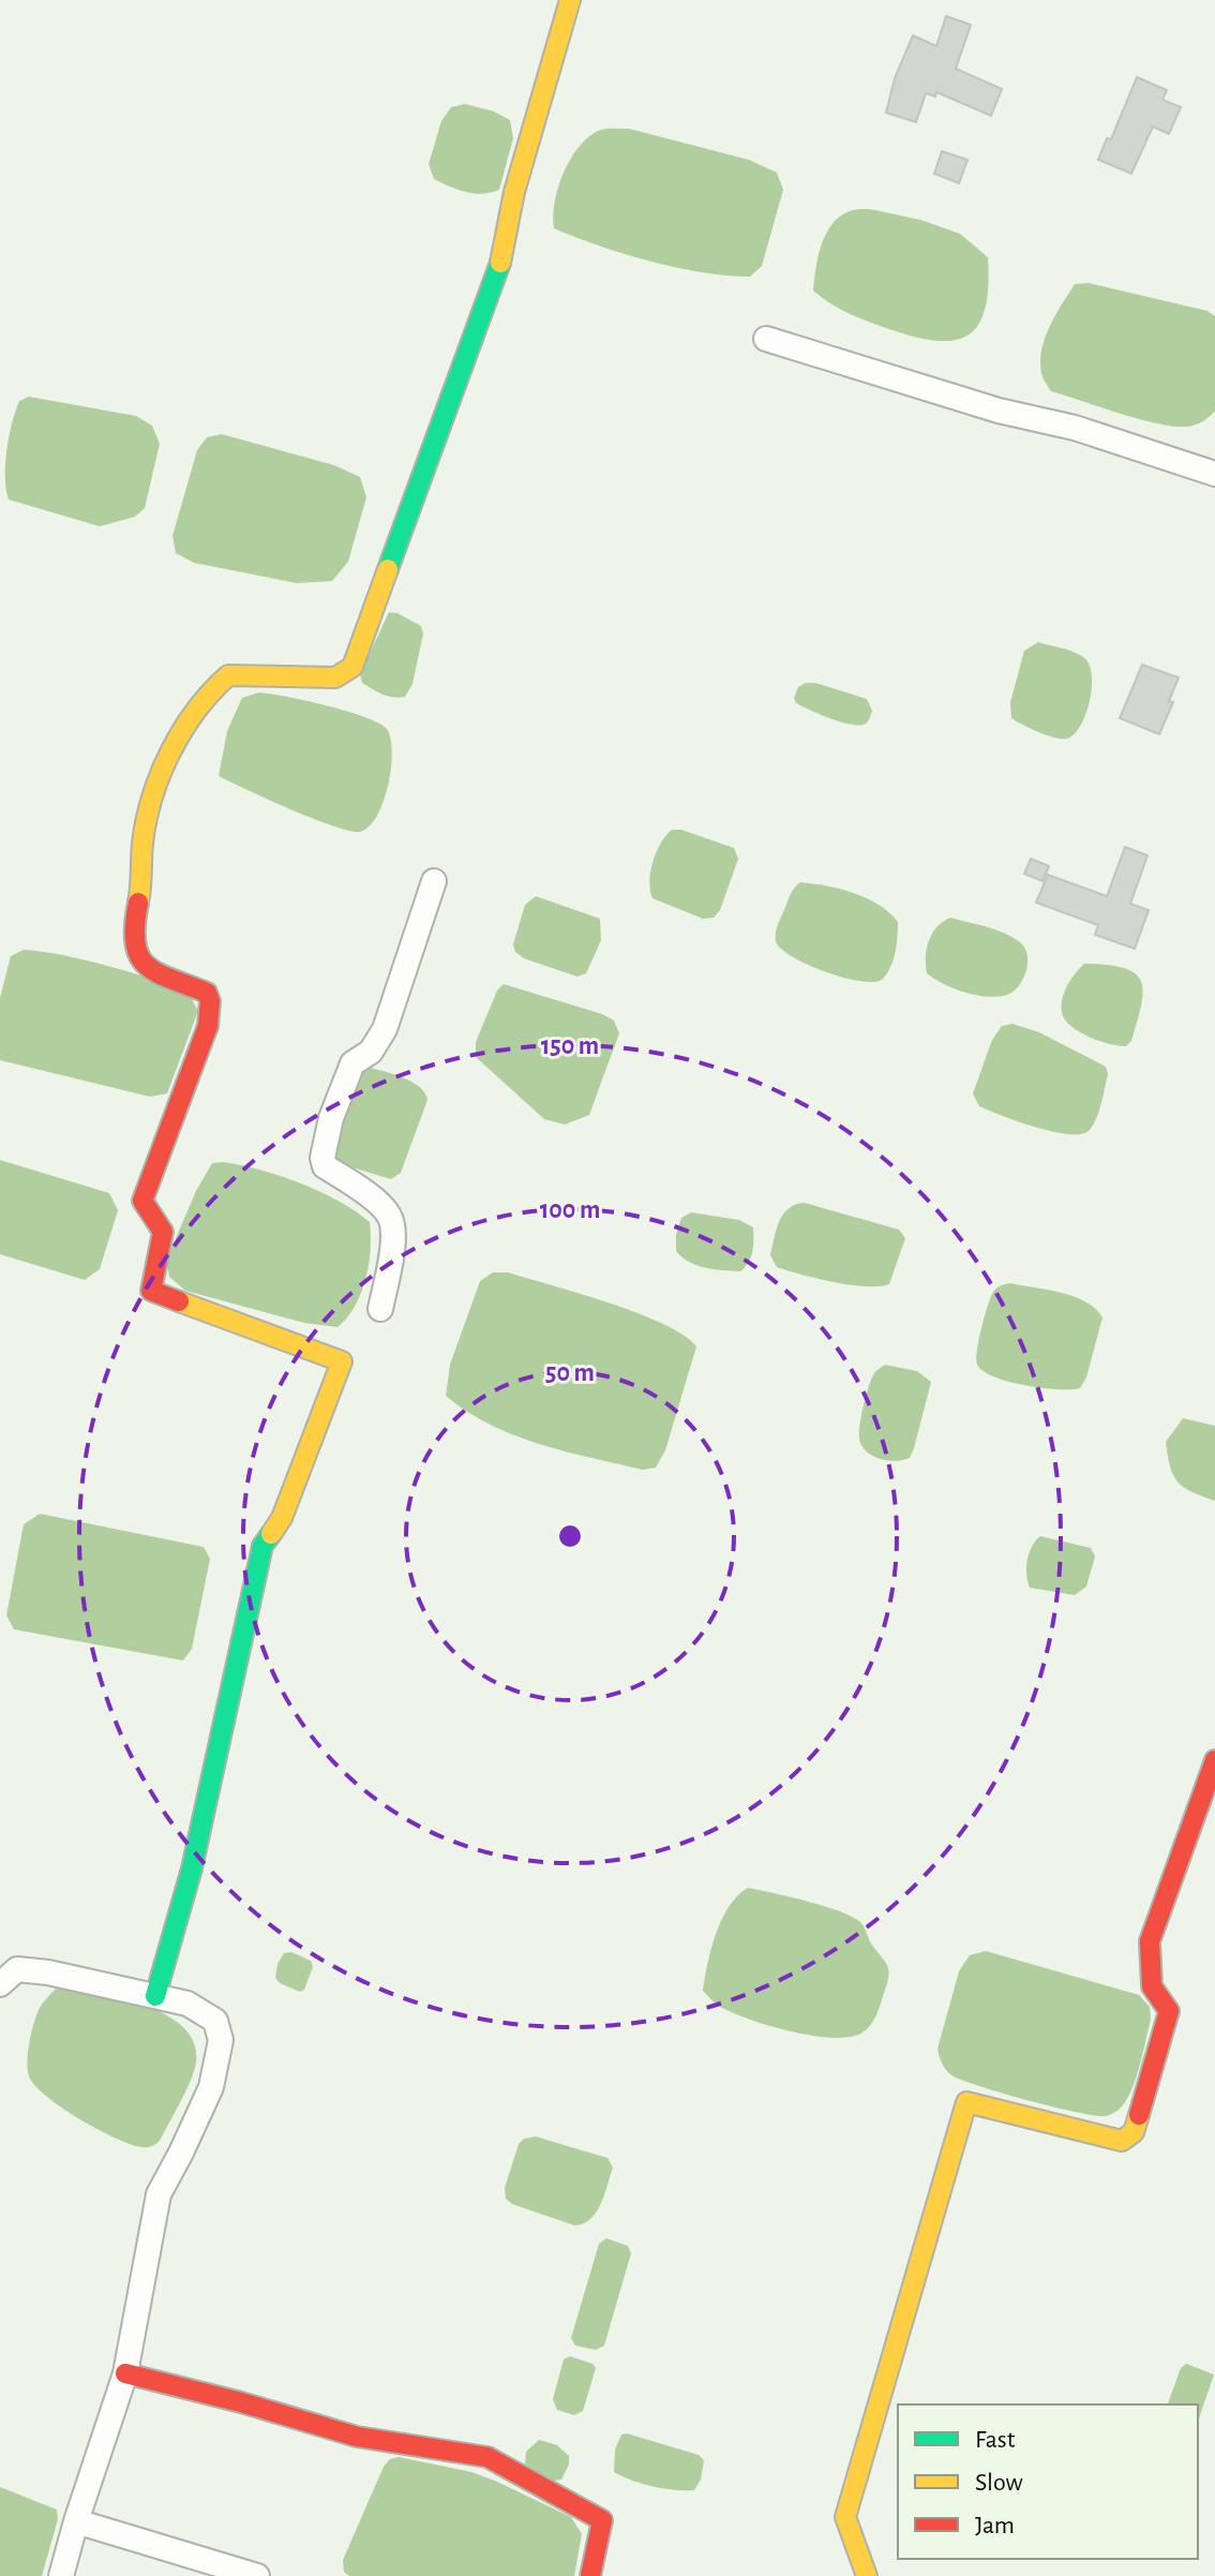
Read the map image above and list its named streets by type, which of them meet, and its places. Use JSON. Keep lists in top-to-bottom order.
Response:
{
  "legend": ["Fast", "Slow", "Jam"],
  "rings": ["150 m", "100 m", "50 m"]
}
